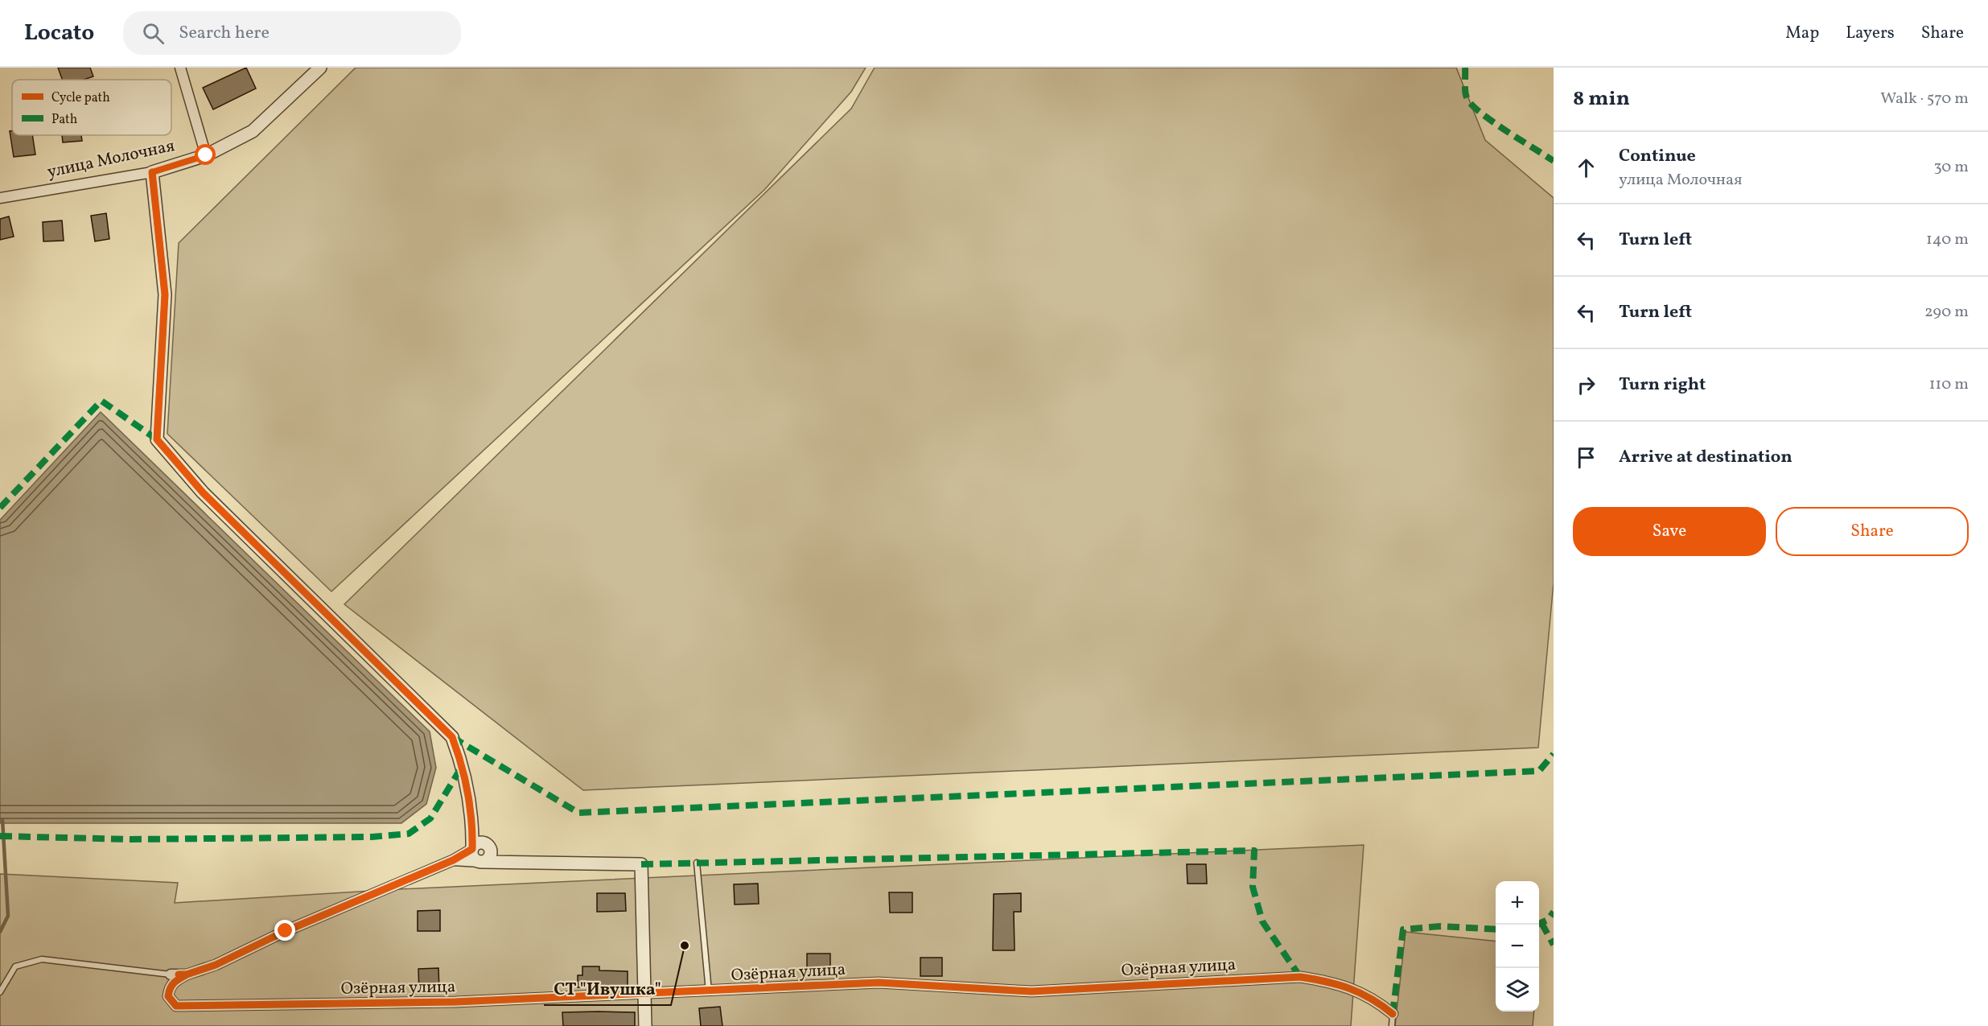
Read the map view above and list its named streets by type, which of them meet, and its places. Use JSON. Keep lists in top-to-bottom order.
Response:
{
  "streets": {
    "street": ["улица Молочная", "Озёрная улица"]
  },
  "places": ["СТ \"Ивушка\""],
  "legend": ["Cycle path", "Path"],
  "page": {
    "header": "Locato",
    "search": "Search here",
    "nav": ["Map", "Layers", "Share"],
    "heading": ["8 min", "Walk · 570 m"],
    "list": [
      ["Continue", "улица Молочная", "30 m"],
      ["Turn left", "140 m"],
      ["Turn left", "290 m"],
      ["Turn right", "110 m"],
      "Arrive at destination"
    ],
    "buttons": ["Save", "Share"],
    "map_buttons": ["+", "−"]
  }
}
